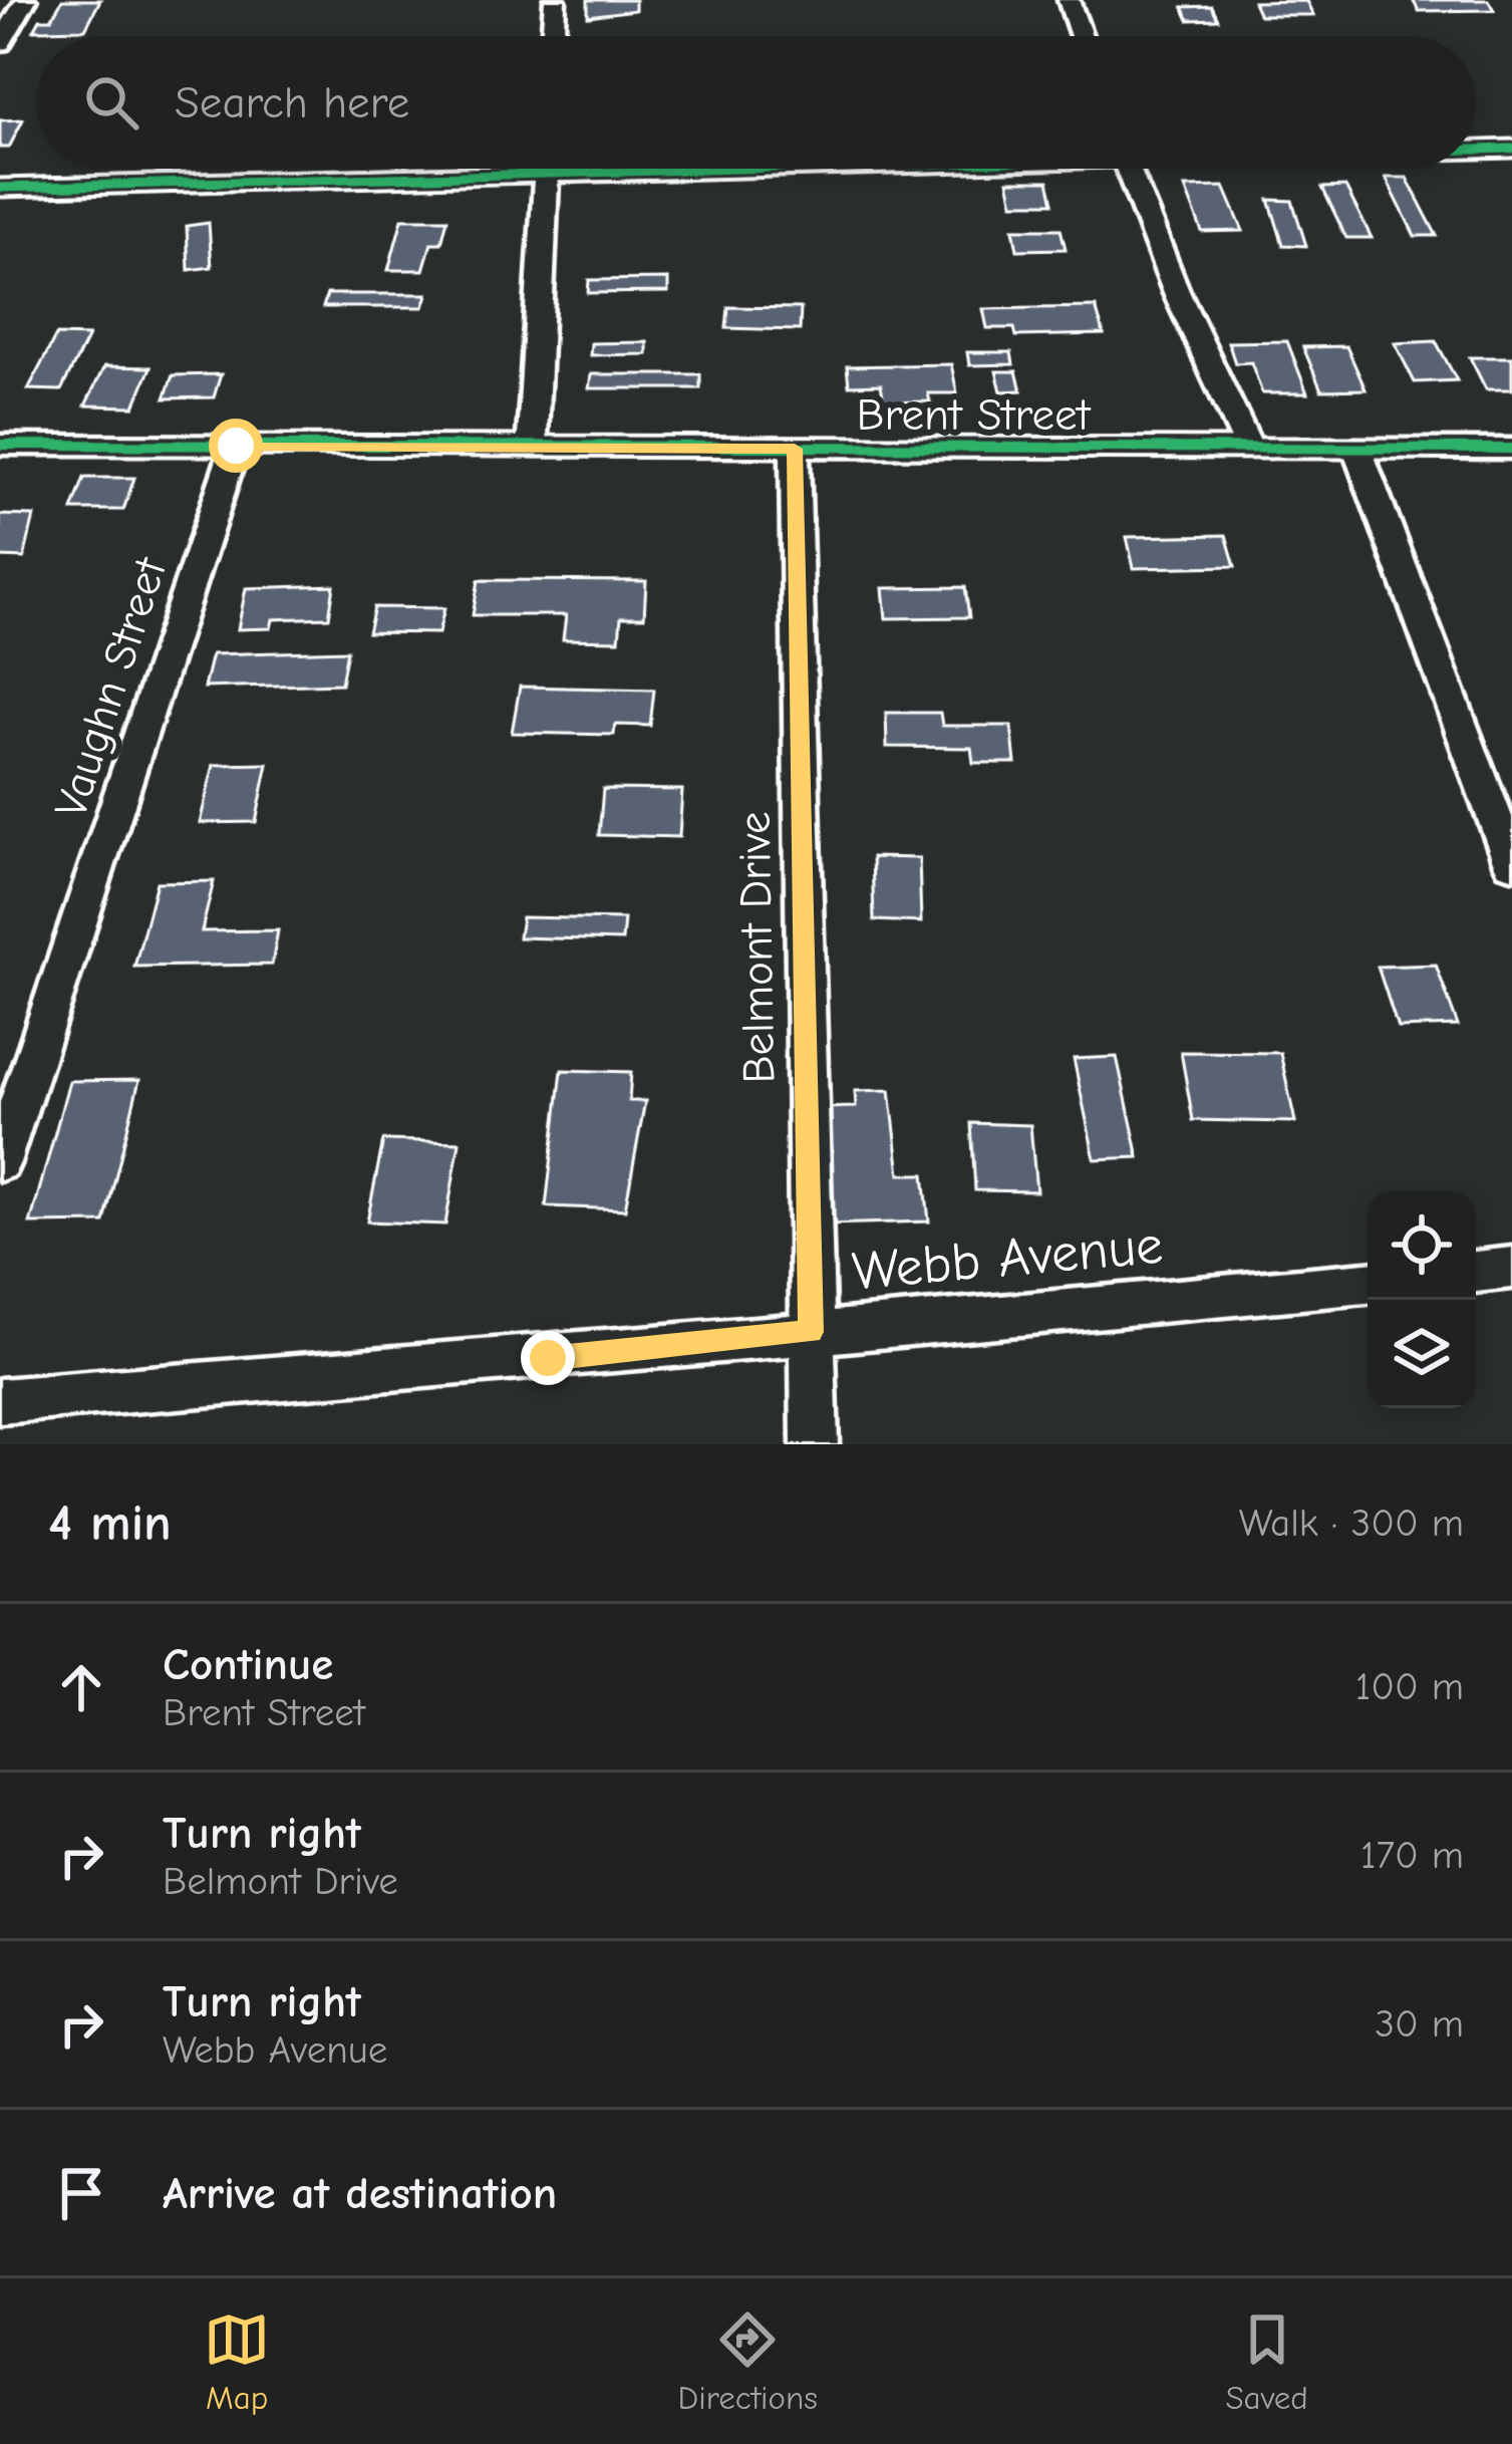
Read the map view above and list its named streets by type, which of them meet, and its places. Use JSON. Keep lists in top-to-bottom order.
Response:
{
  "streets": {
    "street": [
      "Brent Street",
      "Vaughn Street",
      "Belmont Drive",
      "Webb Avenue"
    ]
  },
  "crossings": [
    ["Brent Street", "Vaughn Street"],
    ["Brent Street", "Belmont Drive"],
    ["Belmont Drive", "Webb Avenue"]
  ],
  "page": {
    "search": "Search here",
    "heading": ["4 min", "Walk · 300 m"],
    "list": [
      ["Continue", "Brent Street", "100 m"],
      ["Turn right", "Belmont Drive", "170 m"],
      ["Turn right", "Webb Avenue", "30 m"],
      "Arrive at destination"
    ],
    "nav": ["Map", "Directions", "Saved"]
  }
}
